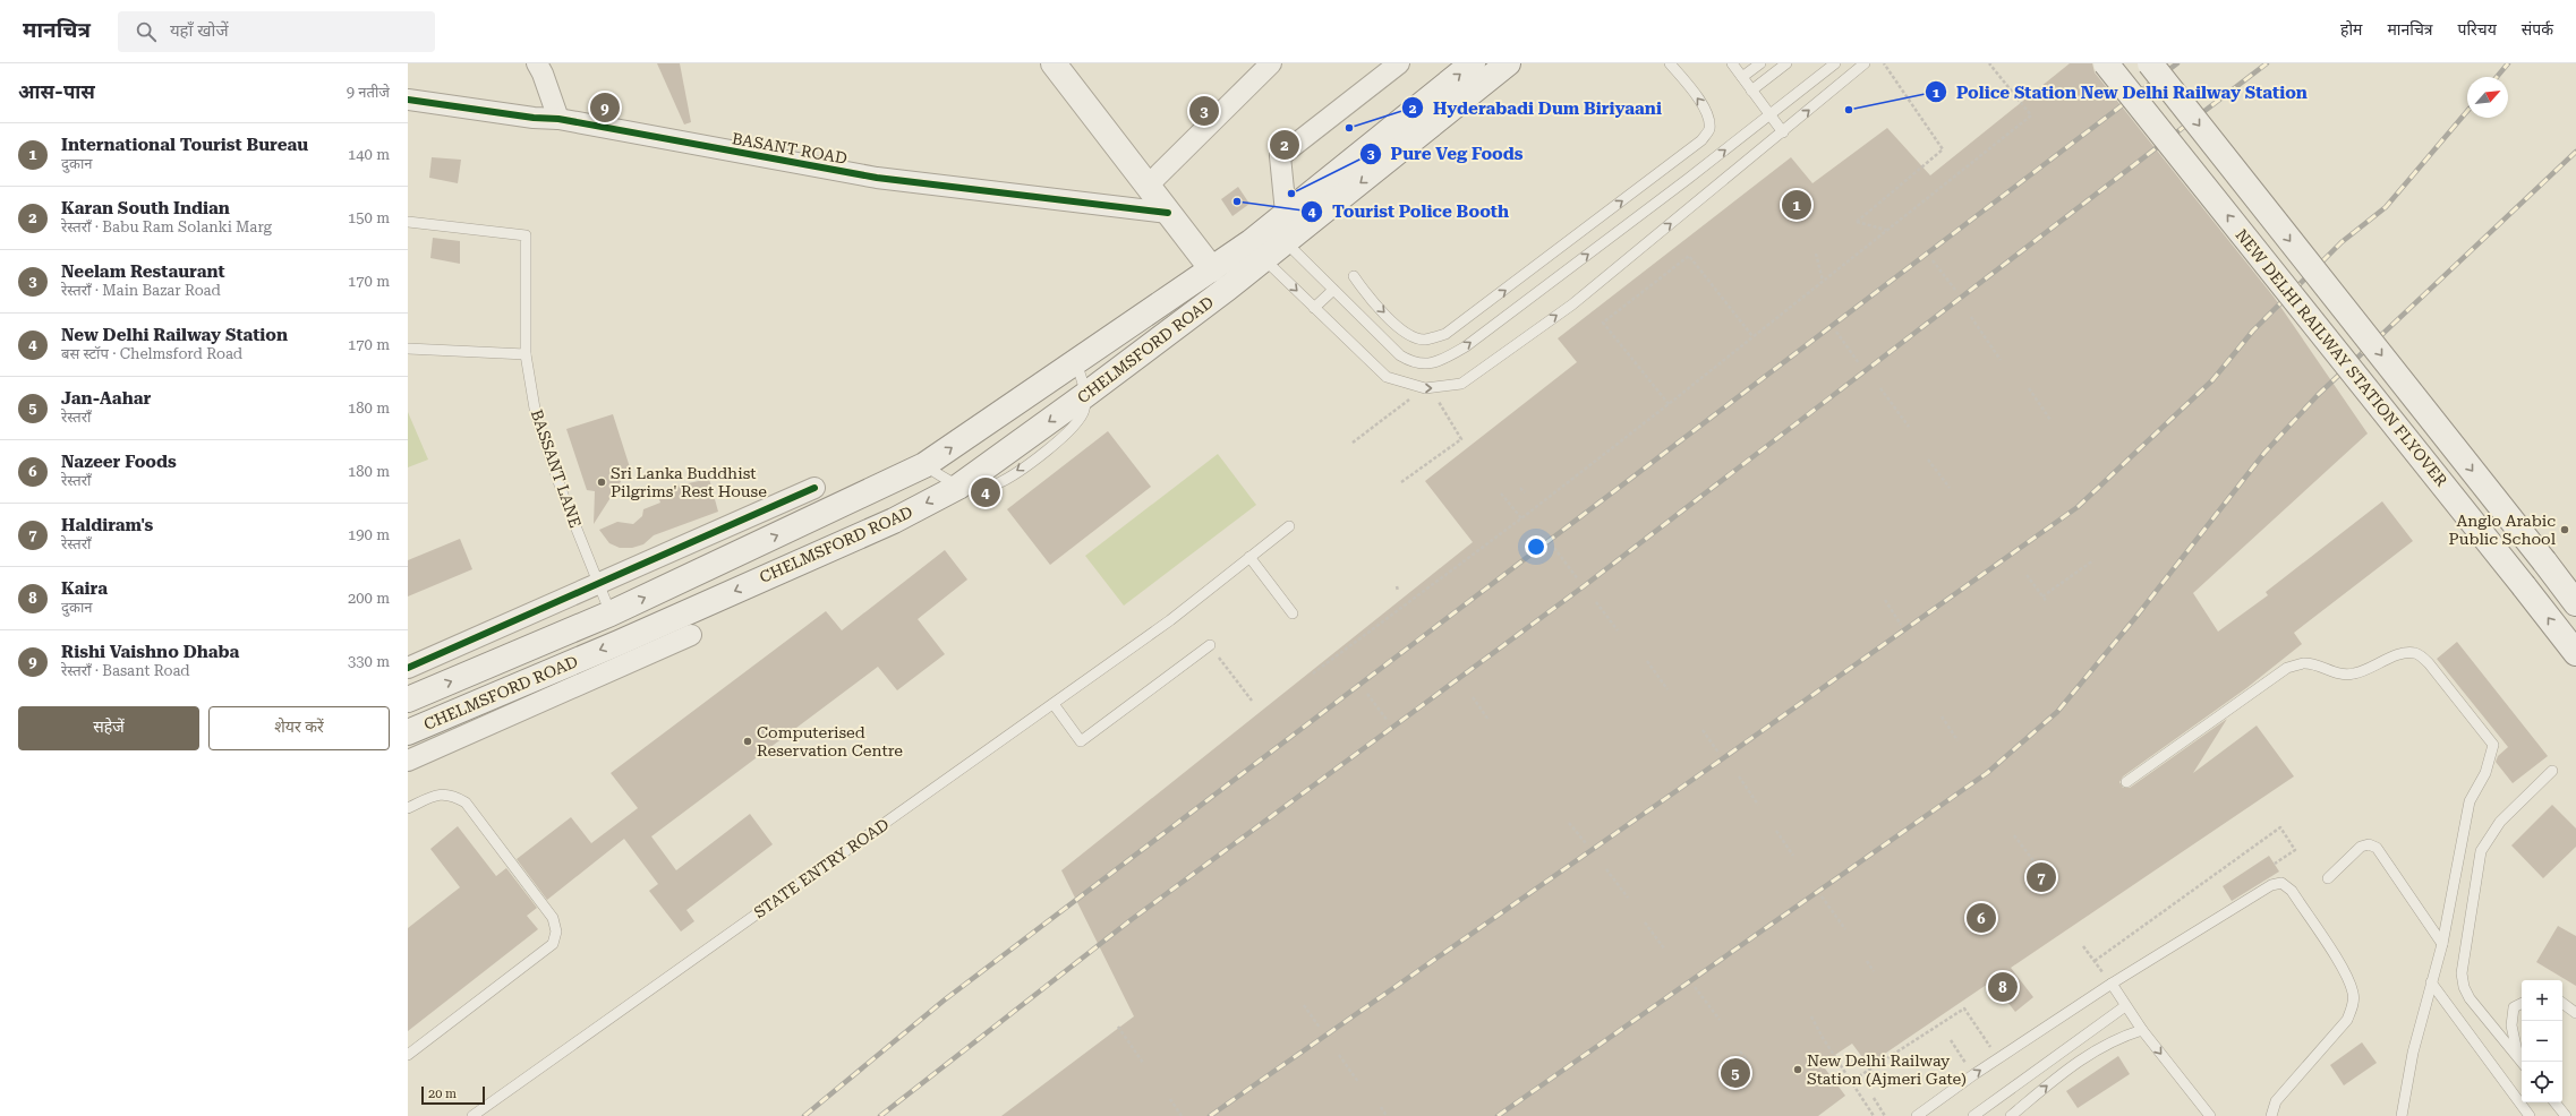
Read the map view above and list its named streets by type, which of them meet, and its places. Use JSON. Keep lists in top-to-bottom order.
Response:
{
  "streets": {
    "main road": ["CHELMSFORD ROAD", "NEW DELHI RAILWAY STATION FLYOVER"],
    "street": ["BASANT ROAD"],
    "lane": ["BASSANT LANE", "STATE ENTRY ROAD"]
  },
  "crossings": [
    ["CHELMSFORD ROAD", "BASSANT LANE"]
  ],
  "places": [
    "Police Station New Delhi Railway Station",
    "Hyderabadi Dum Biriyaani",
    "Pure Veg Foods",
    "Tourist Police Booth",
    "Sri Lanka Buddhist Pilgrims' Rest House",
    "Anglo Arabic Public School",
    "Computerised Reservation Centre",
    "New Delhi Railway Station (Ajmeri Gate)"
  ],
  "scale_bar": "20 m",
  "north": "top right",
  "page": {
    "header": "मानचित्र",
    "search": "यहाँ खोजें",
    "nav": [
      "होम",
      "मानचित्र",
      "परिचय",
      "संपर्क"
    ],
    "heading": ["आस-पास", "9 नतीजे"],
    "pins": [
      "9",
      "3",
      "2",
      "1",
      "4",
      "7",
      "6",
      "8",
      "5"
    ],
    "list": [
      {
        "mark": "1",
        "name": "International Tourist Bureau",
        "note": "दुकान",
        "value": "140 m"
      },
      {
        "mark": "2",
        "name": "Karan South Indian",
        "note": "रेस्तराँ · Babu Ram Solanki Marg",
        "value": "150 m"
      },
      {
        "mark": "3",
        "name": "Neelam Restaurant",
        "note": "रेस्तराँ · Main Bazar Road",
        "value": "170 m"
      },
      {
        "mark": "4",
        "name": "New Delhi Railway Station",
        "note": "बस स्टॉप · Chelmsford Road",
        "value": "170 m"
      },
      {
        "mark": "5",
        "name": "Jan-Aahar",
        "note": "रेस्तराँ",
        "value": "180 m"
      },
      {
        "mark": "6",
        "name": "Nazeer Foods",
        "note": "रेस्तराँ",
        "value": "180 m"
      },
      {
        "mark": "7",
        "name": "Haldiram's",
        "note": "रेस्तराँ",
        "value": "190 m"
      },
      {
        "mark": "8",
        "name": "Kaira",
        "note": "दुकान",
        "value": "200 m"
      },
      {
        "mark": "9",
        "name": "Rishi Vaishno Dhaba",
        "note": "रेस्तराँ · Basant Road",
        "value": "330 m"
      }
    ],
    "buttons": ["सहेजें", "शेयर करें"],
    "map_buttons": ["+", "−"],
    "scale": "20 m"
  }
}
